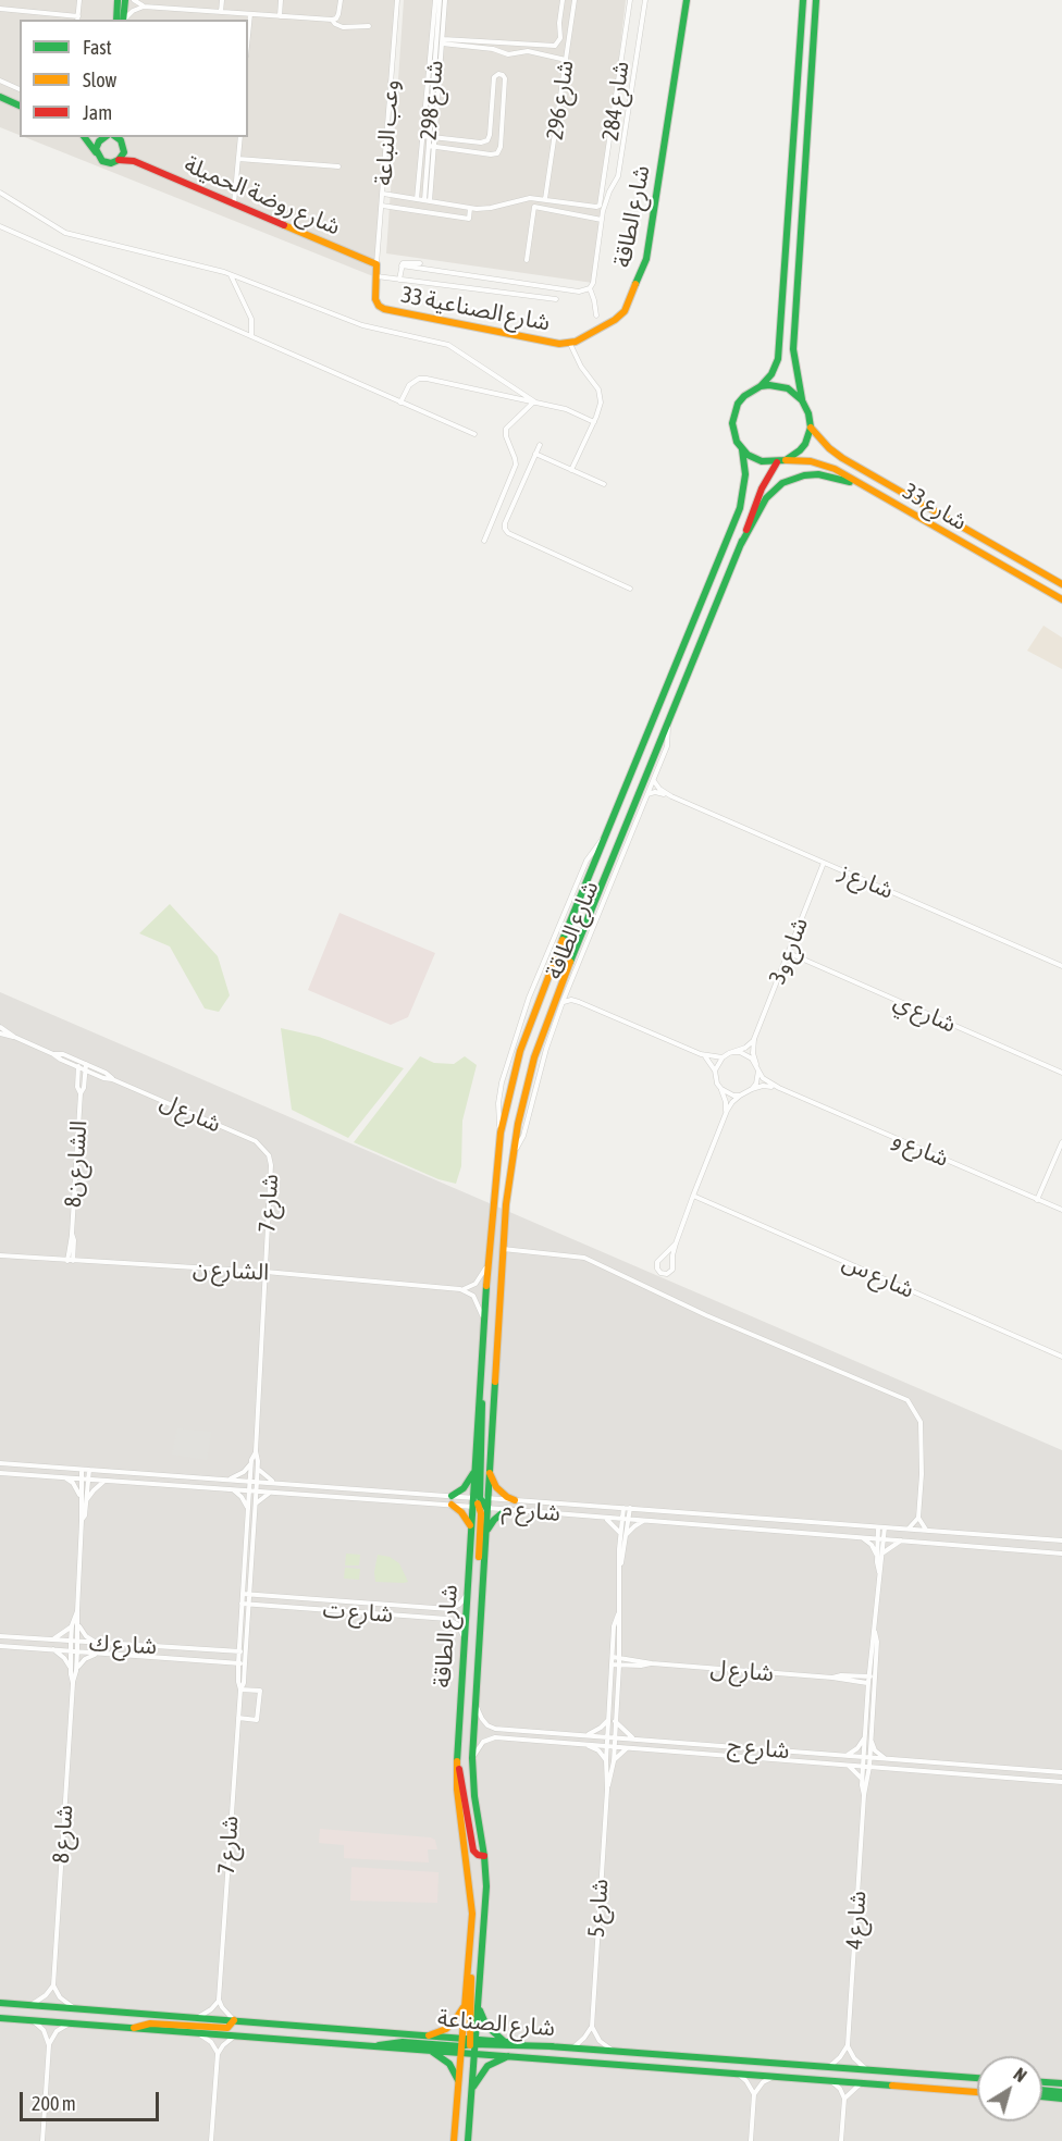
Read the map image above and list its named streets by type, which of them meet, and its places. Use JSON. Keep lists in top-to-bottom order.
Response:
{
  "streets": {
    "main road": [
      "شارع روضة الحميلة",
      "شارع الطاقة",
      "شارع الصناعية 33",
      "شارع 33",
      "شارع الصناعة"
    ],
    "street": [
      "شارع 298",
      "شارع 296",
      "شارع 284",
      "وعب النباعة",
      "شارع ز",
      "شارع و3",
      "شارع ي",
      "شارع ل",
      "شارع و",
      "الشارع ن8",
      "شارع 7",
      "الشارع ن",
      "شارع س",
      "شارع م",
      "شارع ت",
      "شارع ك",
      "شارع ج",
      "شارع 8",
      "شارع 5",
      "شارع 4"
    ]
  },
  "crossings": [
    ["شارع 296", "شارع 284"],
    ["وعب النباعة", "شارع روضة الحميلة"],
    ["وعب النباعة", "شارع الصناعية 33"],
    ["شارع روضة الحميلة", "شارع الصناعية 33"],
    ["شارع الطاقة", "شارع الصناعية 33"],
    ["شارع الطاقة", "شارع 33"],
    ["شارع الطاقة", "شارع ز"],
    ["شارع الطاقة", "شارع م"],
    ["شارع الطاقة", "شارع ت"],
    ["شارع الطاقة", "شارع ج"],
    ["شارع الطاقة", "شارع الصناعة"],
    ["شارع ز", "شارع و3"],
    ["شارع و3", "شارع ي"],
    ["شارع و3", "شارع و"],
    ["شارع ل", "الشارع ن8"],
    ["شارع ل", "شارع 7"],
    ["شارع ل", "شارع 5"],
    ["شارع ل", "شارع 4"],
    ["الشارع ن8", "الشارع ن"],
    ["شارع 7", "الشارع ن"],
    ["شارع 7", "شارع م"],
    ["شارع 7", "شارع ت"],
    ["شارع 7", "شارع ك"],
    ["شارع 7", "شارع 8"],
    ["شارع م", "شارع ت"],
    ["شارع م", "شارع ك"],
    ["شارع م", "شارع 8"],
    ["شارع م", "شارع 5"],
    ["شارع م", "شارع 4"],
    ["شارع ت", "شارع ك"],
    ["شارع ت", "شارع 8"],
    ["شارع ك", "شارع 8"],
    ["شارع ج", "شارع 5"],
    ["شارع ج", "شارع 4"]
  ],
  "legend": ["Fast", "Slow", "Jam"],
  "scale_bar": "200 m",
  "north": "top right"
}
